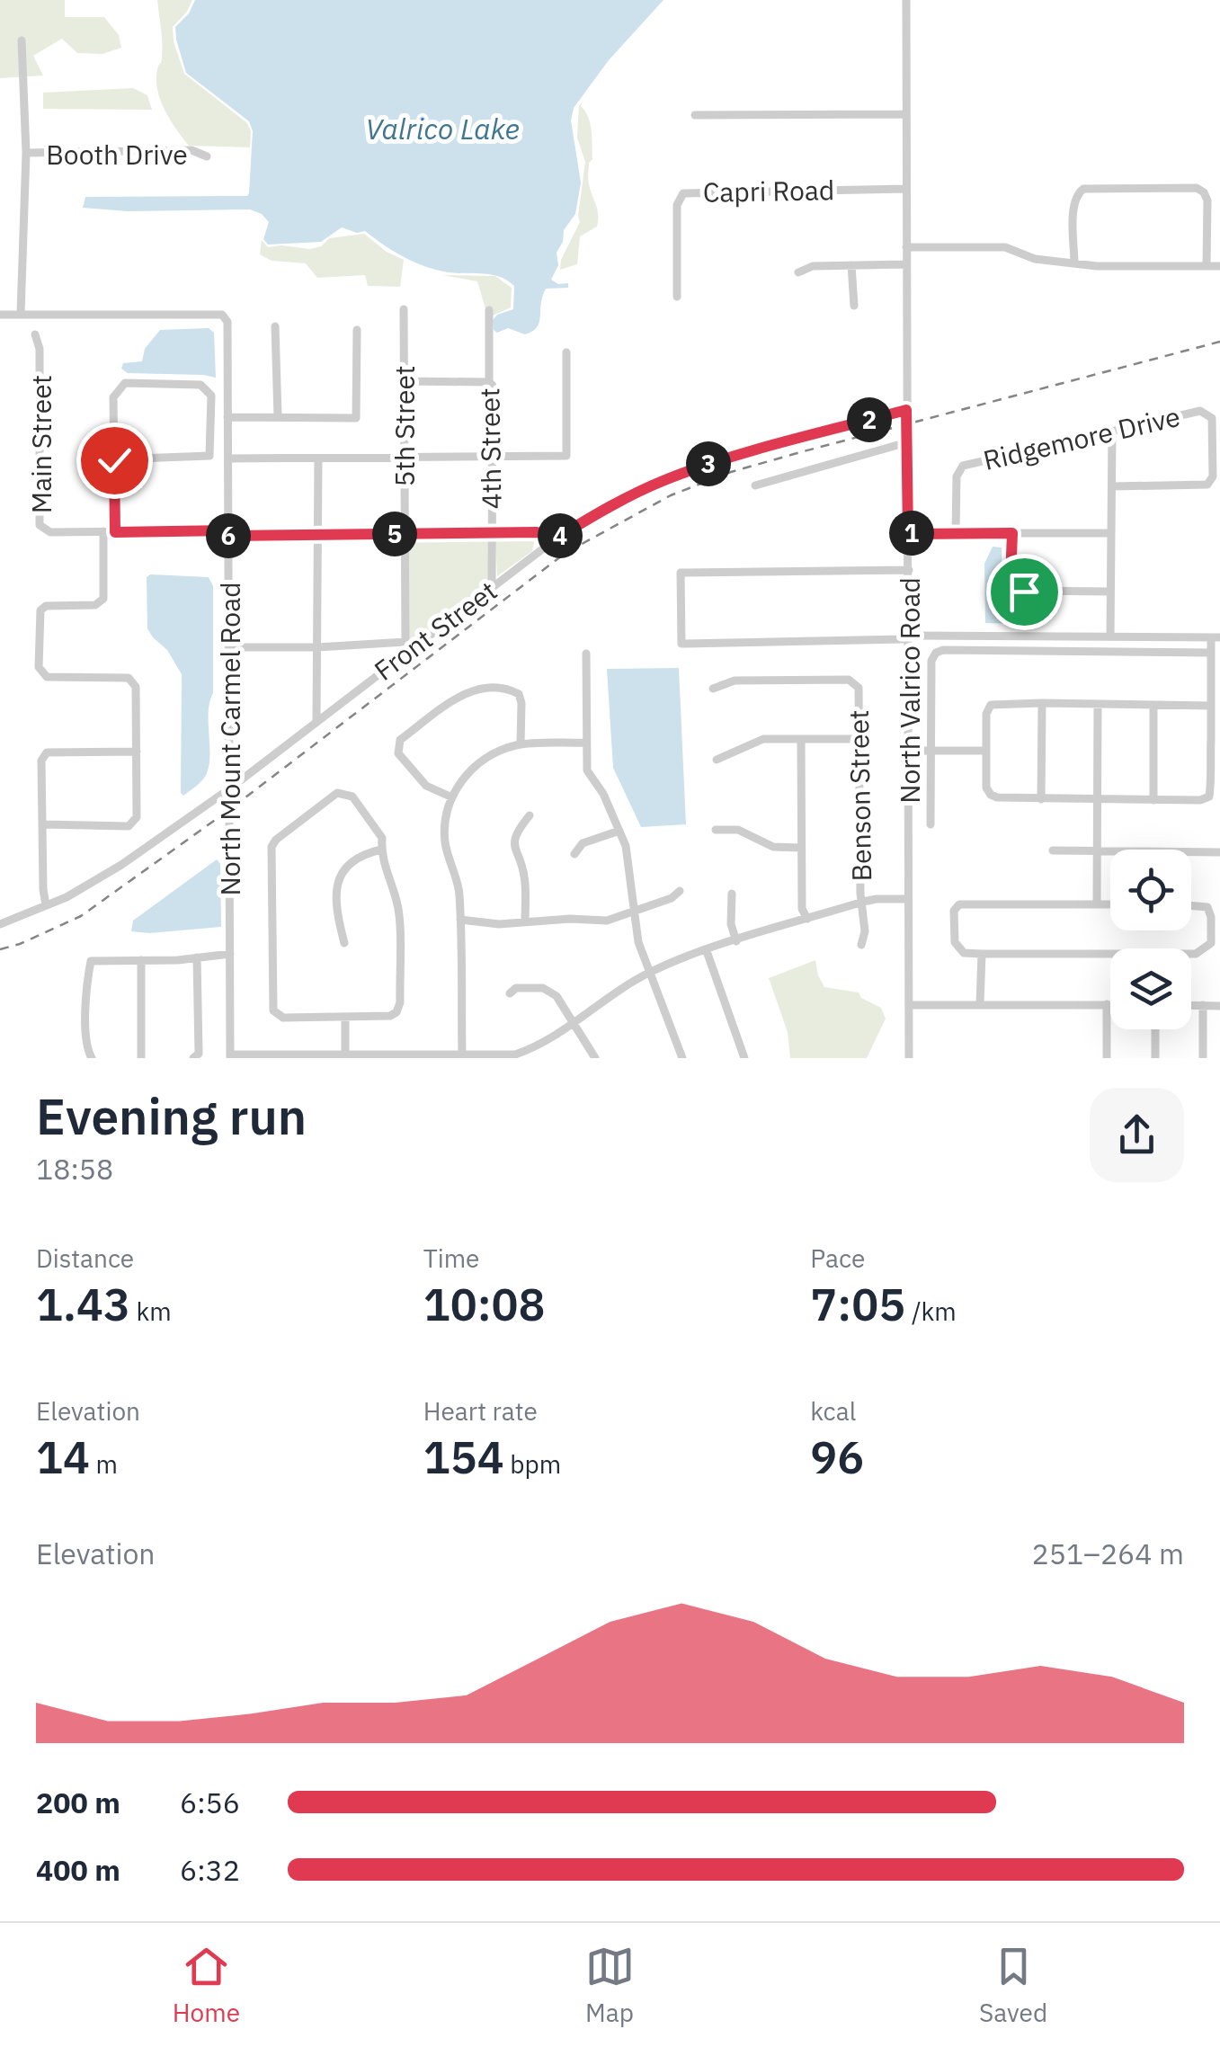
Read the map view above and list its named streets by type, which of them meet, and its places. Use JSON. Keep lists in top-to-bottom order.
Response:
{
  "streets": {
    "street": [
      "Booth Drive",
      "Capri Road",
      "5th Street",
      "Ridgemore Drive",
      "Main Street",
      "4th Street",
      "Front Street",
      "North Valrico Road",
      "North Mount Carmel Road",
      "Benson Street"
    ]
  },
  "crossings": [
    ["Booth Drive", "North Mount Carmel Road"],
    ["Capri Road", "North Valrico Road"],
    ["5th Street", "Main Street"],
    ["5th Street", "Front Street"],
    ["Main Street", "4th Street"],
    ["Main Street", "Front Street"],
    ["Main Street", "North Mount Carmel Road"],
    ["4th Street", "Front Street"],
    ["Front Street", "North Valrico Road"],
    ["Front Street", "North Mount Carmel Road"]
  ],
  "water": ["Valrico Lake"],
  "page": {
    "pins": [
      "2",
      "3",
      "1",
      "5",
      "4",
      "6"
    ],
    "heading": ["Evening run", "18:58"],
    "stats": [
      ["Distance", "1.43 km"],
      ["Time", "10:08"],
      ["Pace", "7:05 /km"],
      ["Elevation", "14 m"],
      ["Heart rate", "154 bpm"],
      ["kcal", "96"]
    ],
    "chart": ["Elevation", "251–264 m"],
    "list": [
      {
        "name": "200 m",
        "note": "6:56"
      },
      {
        "name": "400 m",
        "note": "6:32"
      }
    ],
    "tabs": ["Home", "Map", "Saved"]
  }
}
